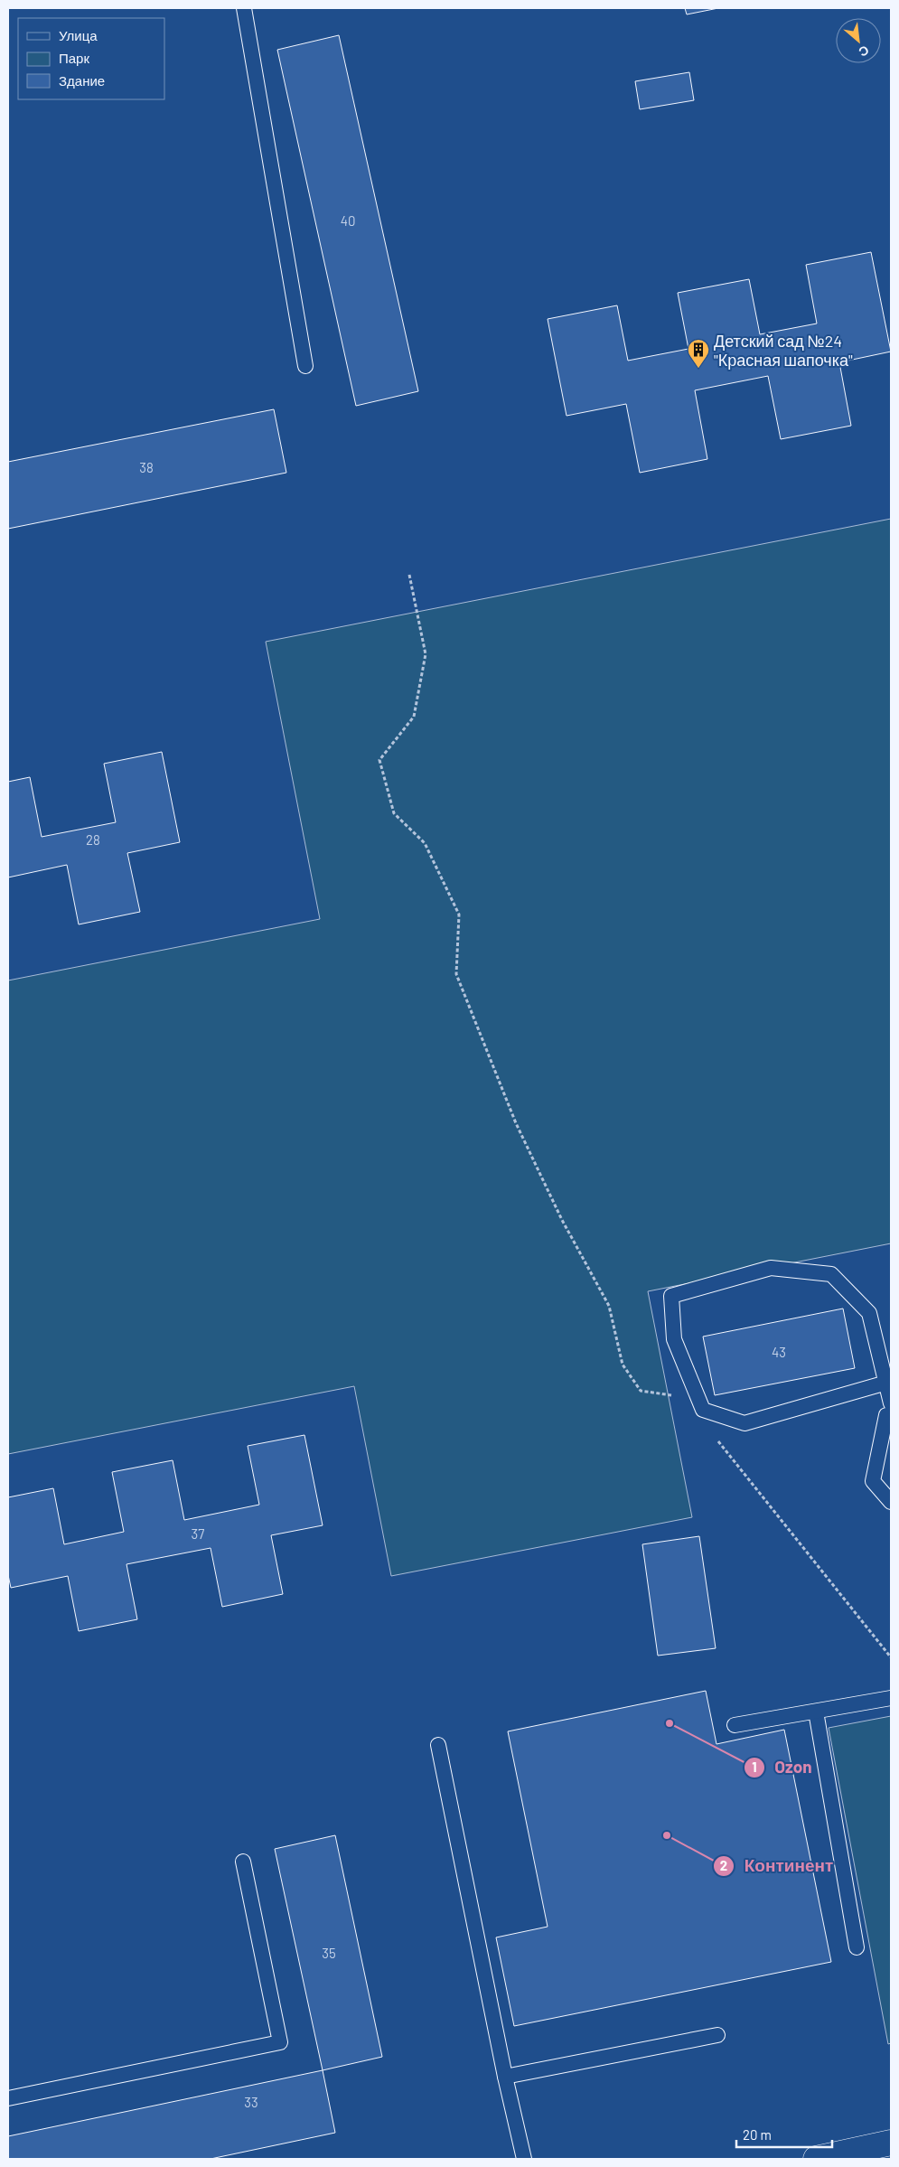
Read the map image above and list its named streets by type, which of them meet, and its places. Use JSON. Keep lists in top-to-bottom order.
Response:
{
  "places": {
    "building": ["Детский сад №24 \"Красная шапочка\""],
    "other": ["Ozon", "Континент"]
  },
  "house_numbers": [
    "40",
    "38",
    "28",
    "43",
    "37",
    "35",
    "33"
  ],
  "legend": ["Улица", "Парк", "Здание"],
  "scale_bar": "20 m",
  "north": "bottom right"
}
